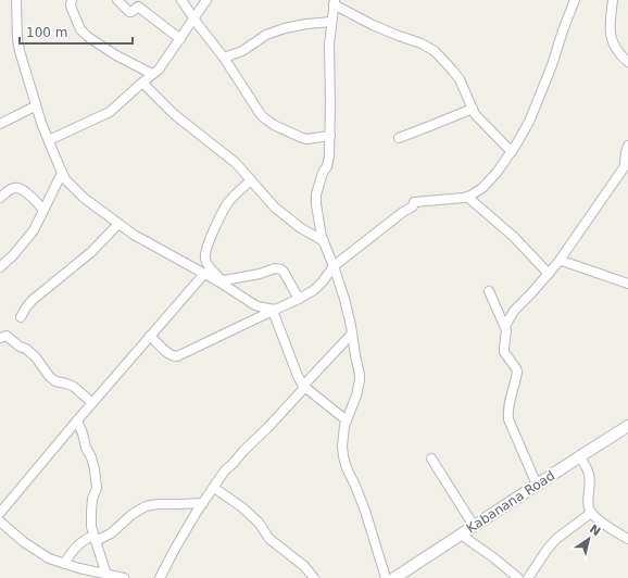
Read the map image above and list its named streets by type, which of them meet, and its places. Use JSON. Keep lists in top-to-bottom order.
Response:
{
  "streets": {
    "street": ["Kabanana Road"]
  },
  "scale_bar": "100 m",
  "north": "top right"
}
